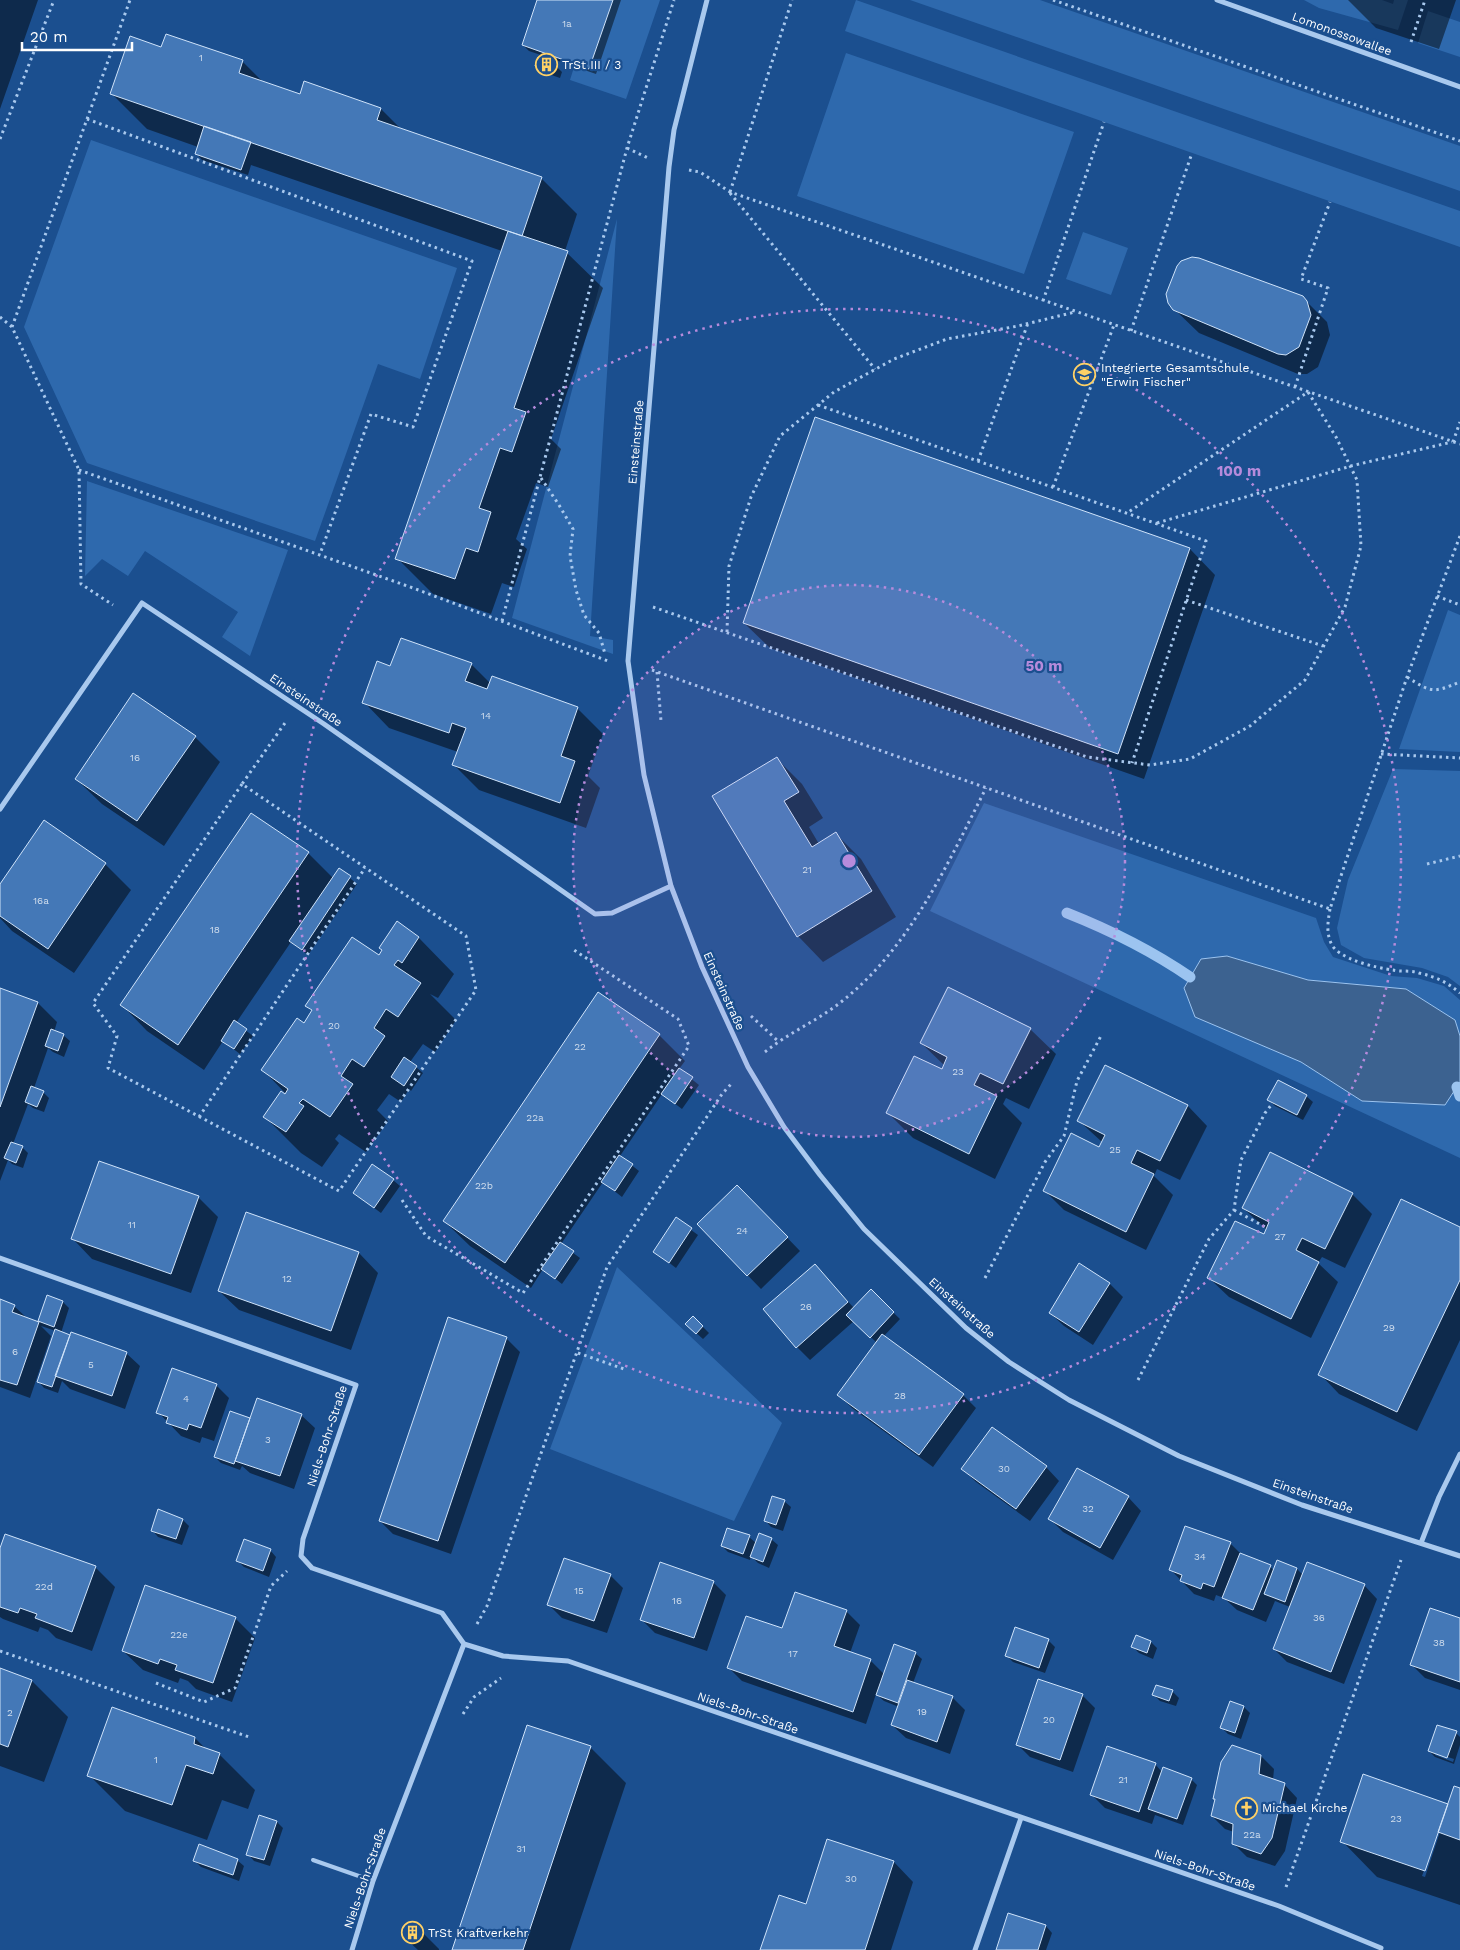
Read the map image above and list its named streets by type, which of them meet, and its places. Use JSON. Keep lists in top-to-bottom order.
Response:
{
  "streets": {
    "street": ["Lomonossowallee", "Einsteinstraße", "Niels-Bohr-Straße"]
  },
  "places": {
    "building": ["TrSt III / 3", "TrSt Kraftverkehr"],
    "school or university": ["Integrierte Gesamtschule \"Erwin Fischer\""],
    "church": ["Michael Kirche"]
  },
  "house_numbers": [
    "1a",
    "1",
    "14",
    "16",
    "21",
    "16a",
    "18",
    "20",
    "22",
    "23",
    "22a",
    "25",
    "22b",
    "11",
    "24",
    "27",
    "12",
    "26",
    "29",
    "6",
    "5",
    "28",
    "4",
    "3",
    "30",
    "32",
    "34",
    "22d",
    "15",
    "16",
    "36",
    "22e",
    "38",
    "17",
    "19",
    "2",
    "20",
    "1",
    "21",
    "23",
    "22a",
    "31",
    "30"
  ],
  "scale_bar": "20 m",
  "rings": ["100 m", "50 m"]
}
